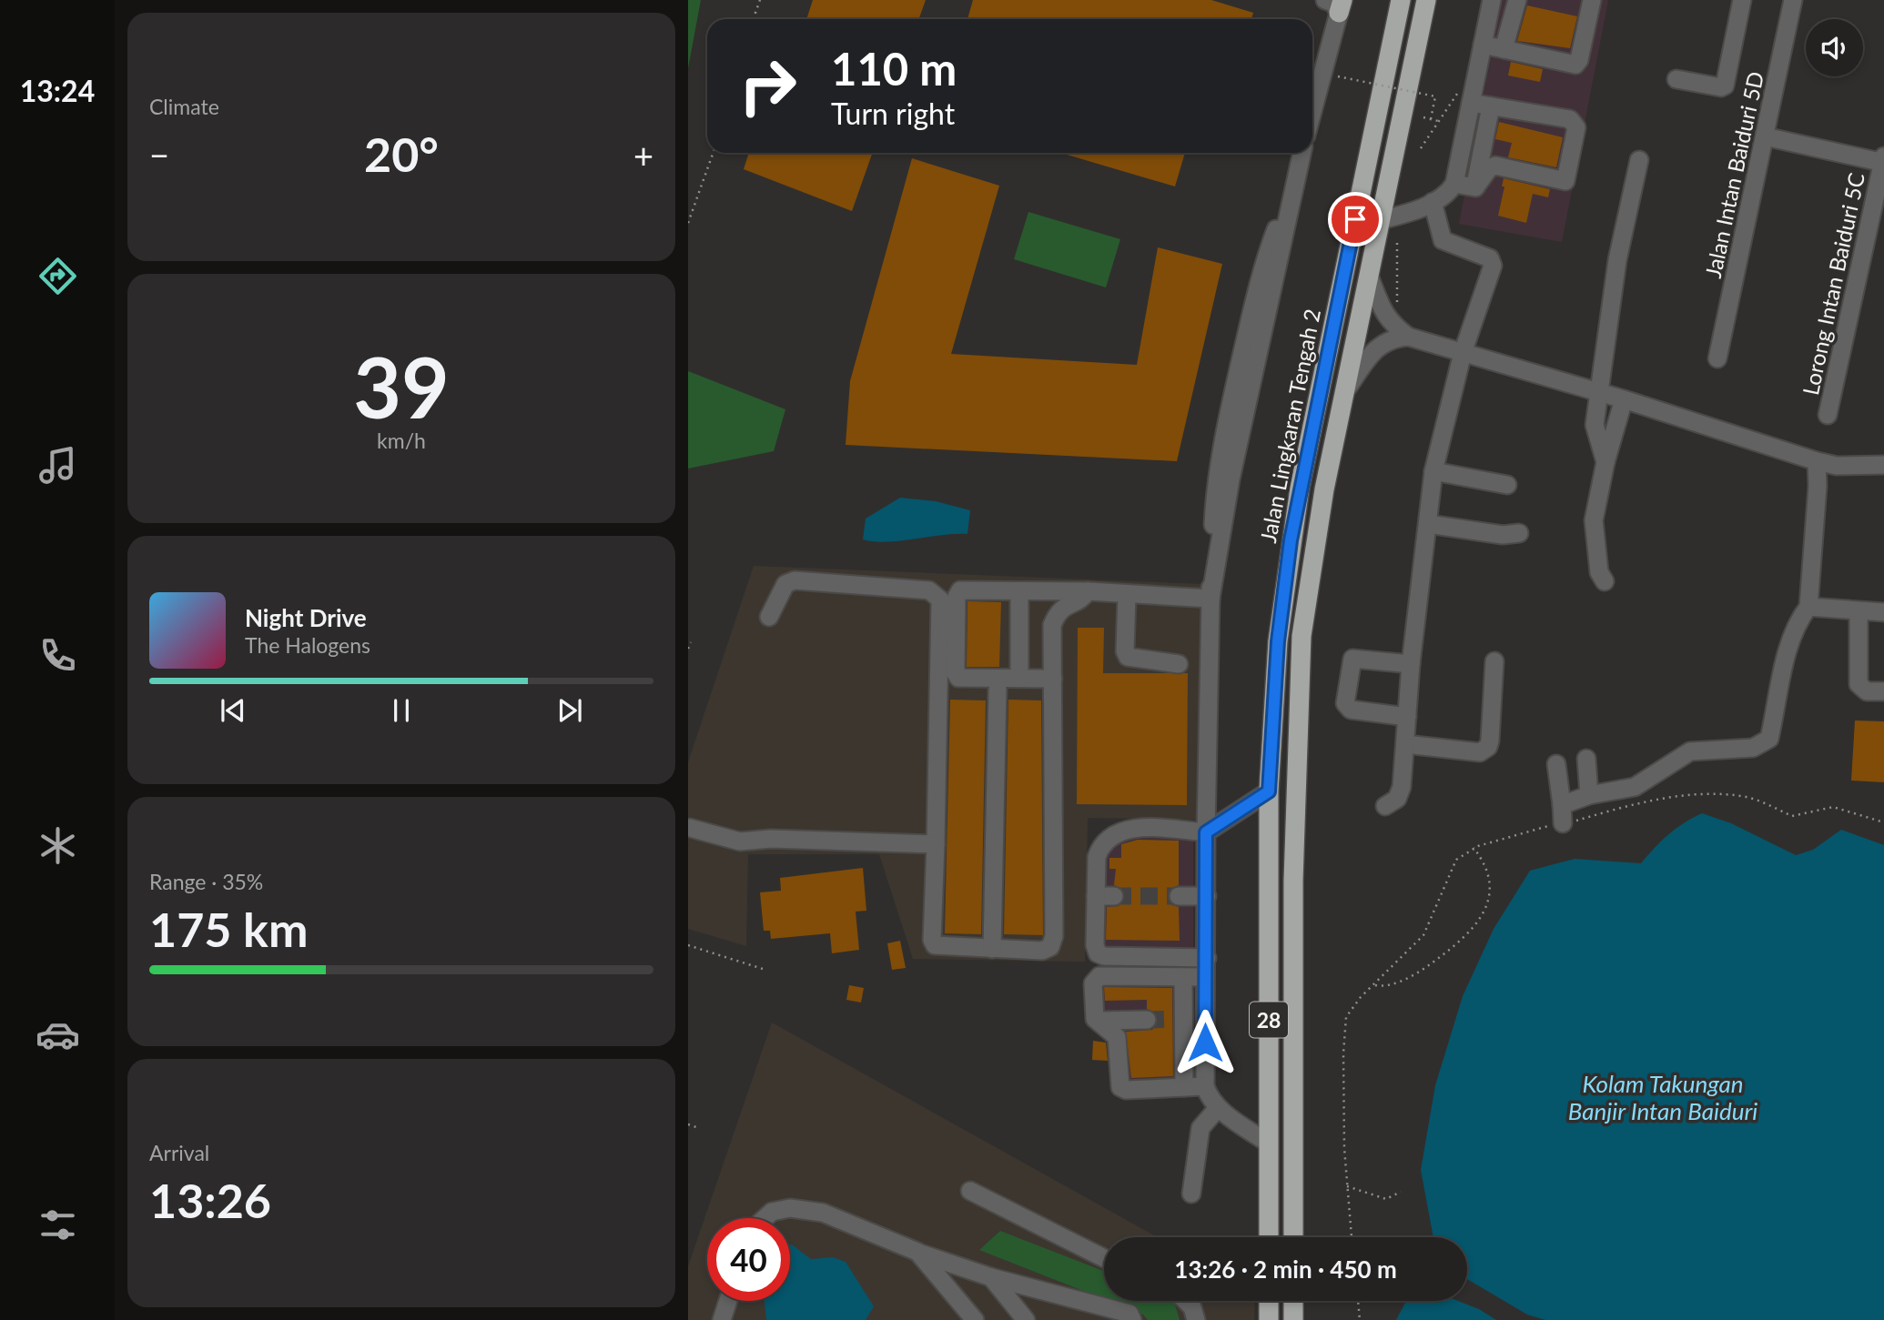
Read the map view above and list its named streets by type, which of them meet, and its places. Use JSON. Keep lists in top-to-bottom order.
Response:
{
  "streets": {
    "highway": ["Jalan Lingkaran Tengah 2", "28"],
    "street": ["Jalan Intan Baiduri 5D", "Lorong Intan Baiduri 5C"]
  },
  "water": ["Kolam Takungan Banjir Intan Baiduri"],
  "page": {
    "tabs": "13:24",
    "tile": [
      "Climate",
      ["39", "km/h"],
      ["Range · 35%", "175 km"],
      ["Arrival", "13:26"]
    ],
    "turn": ["110 m", "Turn right"],
    "heat": ["−", "20°", "+"],
    "song": ["Night Drive", "The Halogens"],
    "limit": "40",
    "trip": "13:26 · 2 min · 450 m"
  }
}
